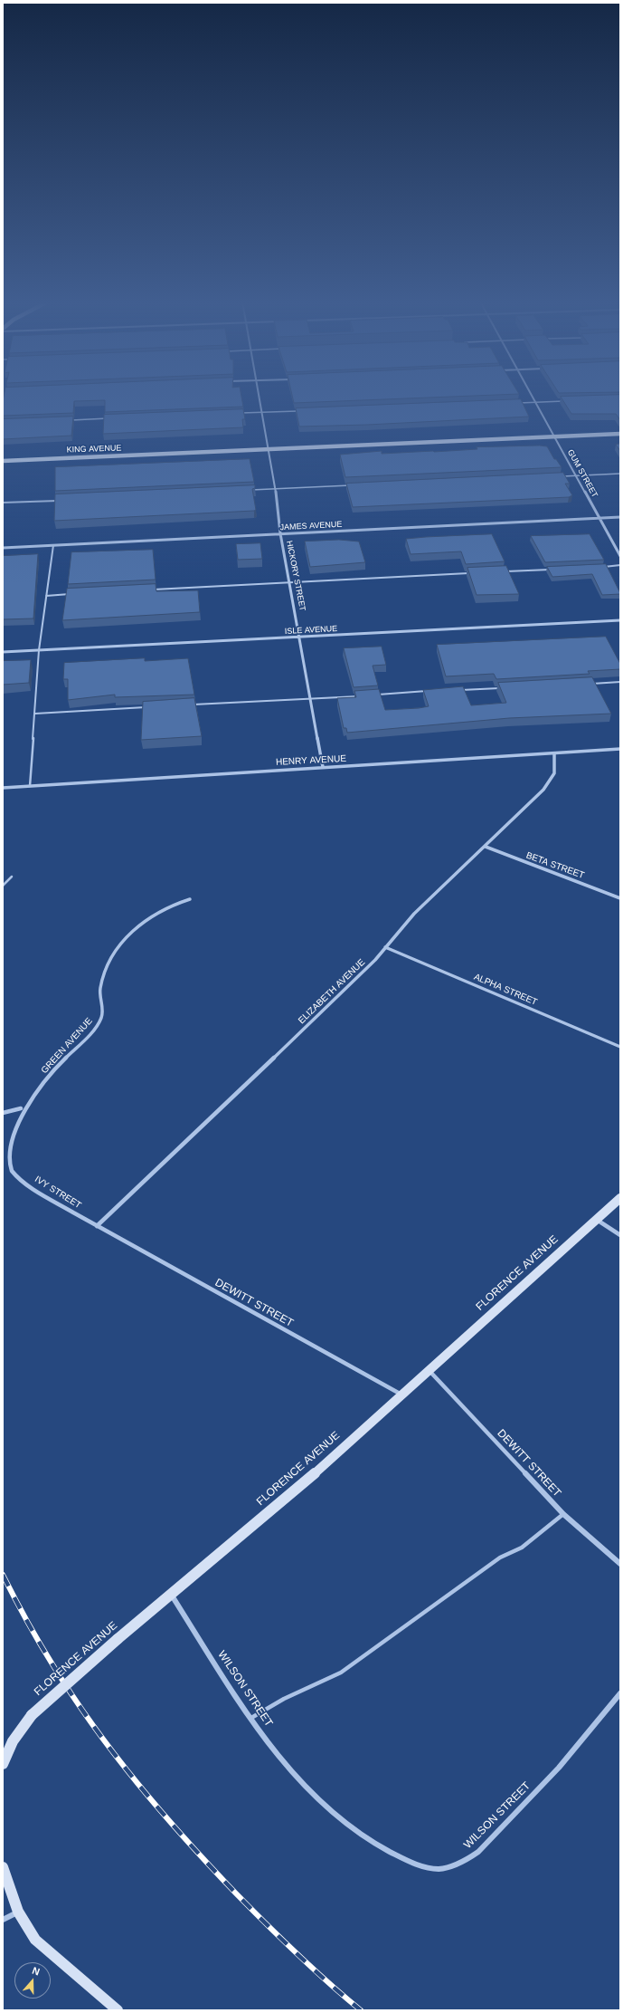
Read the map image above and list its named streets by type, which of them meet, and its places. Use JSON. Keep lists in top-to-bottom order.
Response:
{
  "streets": {
    "street": [
      "KING AVENUE",
      "GUM STREET",
      "JAMES AVENUE",
      "HICKORY STREET",
      "ISLE AVENUE",
      "HENRY AVENUE",
      "BETA STREET",
      "ALPHA STREET",
      "ELIZABETH AVENUE",
      "GREEN AVENUE",
      "IVY STREET",
      "FLORENCE AVENUE",
      "DEWITT STREET",
      "WILSON STREET"
    ]
  },
  "crossings": [
    ["KING AVENUE", "GUM STREET"],
    ["KING AVENUE", "HICKORY STREET"],
    ["GUM STREET", "JAMES AVENUE"],
    ["JAMES AVENUE", "HICKORY STREET"],
    ["HICKORY STREET", "ISLE AVENUE"],
    ["HICKORY STREET", "HENRY AVENUE"],
    ["HENRY AVENUE", "ELIZABETH AVENUE"],
    ["BETA STREET", "ELIZABETH AVENUE"],
    ["ALPHA STREET", "ELIZABETH AVENUE"],
    ["ELIZABETH AVENUE", "IVY STREET"],
    ["ELIZABETH AVENUE", "DEWITT STREET"],
    ["IVY STREET", "DEWITT STREET"],
    ["FLORENCE AVENUE", "DEWITT STREET"],
    ["FLORENCE AVENUE", "WILSON STREET"]
  ],
  "north": "top"
}
